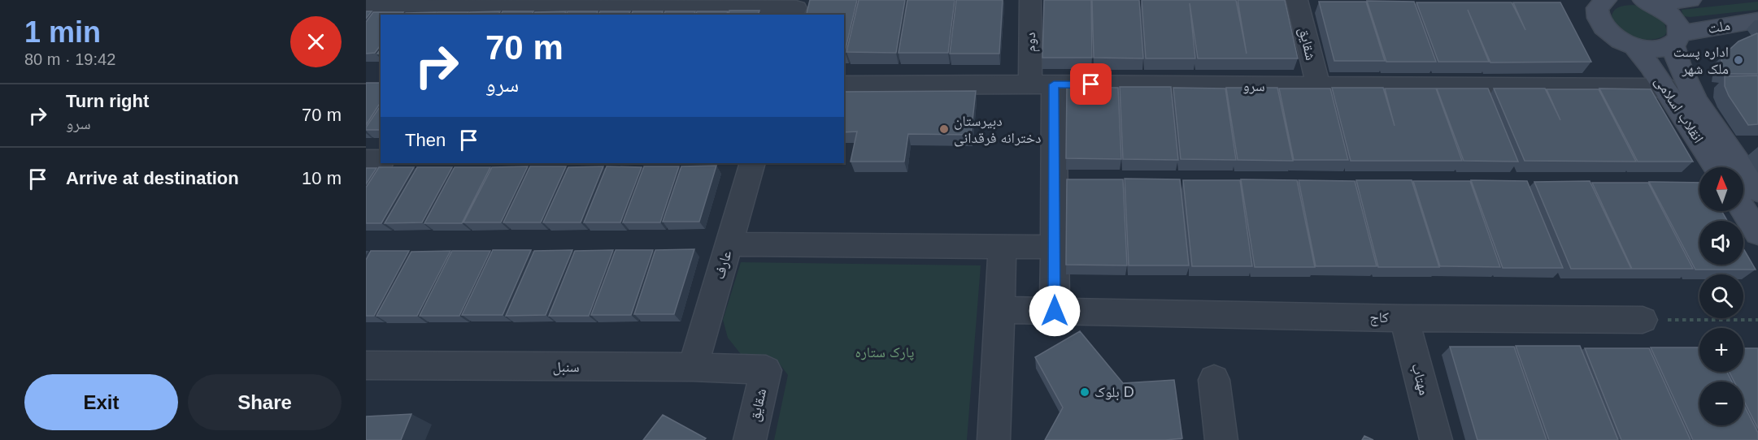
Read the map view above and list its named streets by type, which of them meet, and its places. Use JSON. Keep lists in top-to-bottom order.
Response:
{
  "streets": {
    "main road": ["ملت", "انقلاب اسلامی"],
    "street": [
      "دوم",
      "شقایق",
      "سرو",
      "عارف",
      "کاج",
      "سنبل",
      "مهتاب"
    ]
  },
  "crossings": [
    ["ملت", "انقلاب اسلامی"],
    ["دوم", "سرو"],
    ["دوم", "کاج"],
    ["شقایق", "سرو"],
    ["شقایق", "سنبل"],
    ["سرو", "انقلاب اسلامی"],
    ["عارف", "سنبل"],
    ["کاج", "مهتاب"]
  ],
  "parks": ["پارک ستاره"],
  "places": ["اداره پست ملک شهر", "دبیرستان دخترانه فرقدانی", "بلوک D"],
  "north": "top",
  "page": {
    "heading": ["1 min", "80 m · 19:42"],
    "turn": ["70 m", "سرو"],
    "list": [
      {
        "name": "Turn right",
        "note": "سرو",
        "value": "70 m"
      },
      {
        "name": "Arrive at destination",
        "value": "10 m"
      }
    ],
    "then": "Then",
    "map_buttons": ["+", "−"],
    "buttons": ["Exit", "Share"]
  }
}
